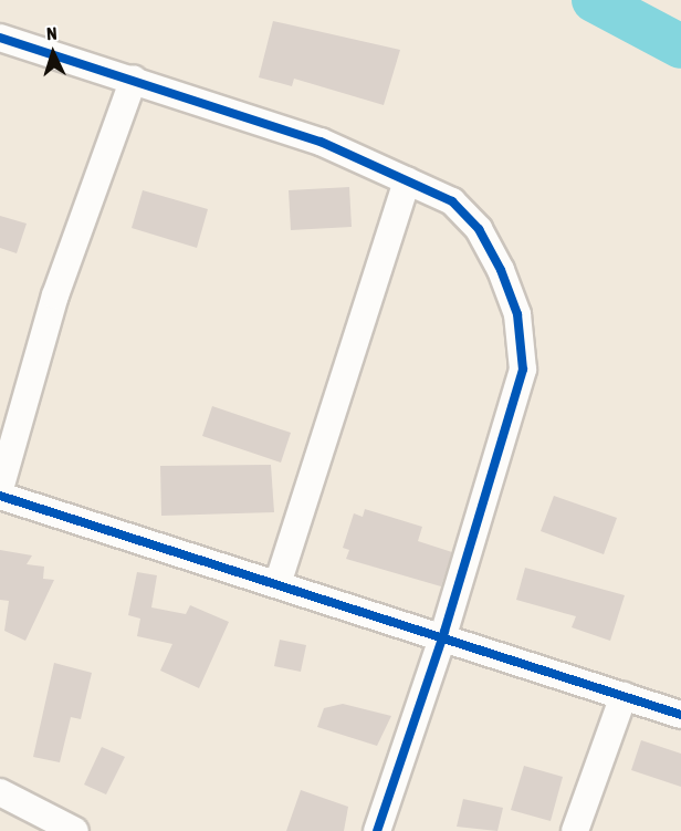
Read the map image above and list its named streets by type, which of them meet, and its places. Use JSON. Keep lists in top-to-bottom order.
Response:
{
  "north": "top"
}
